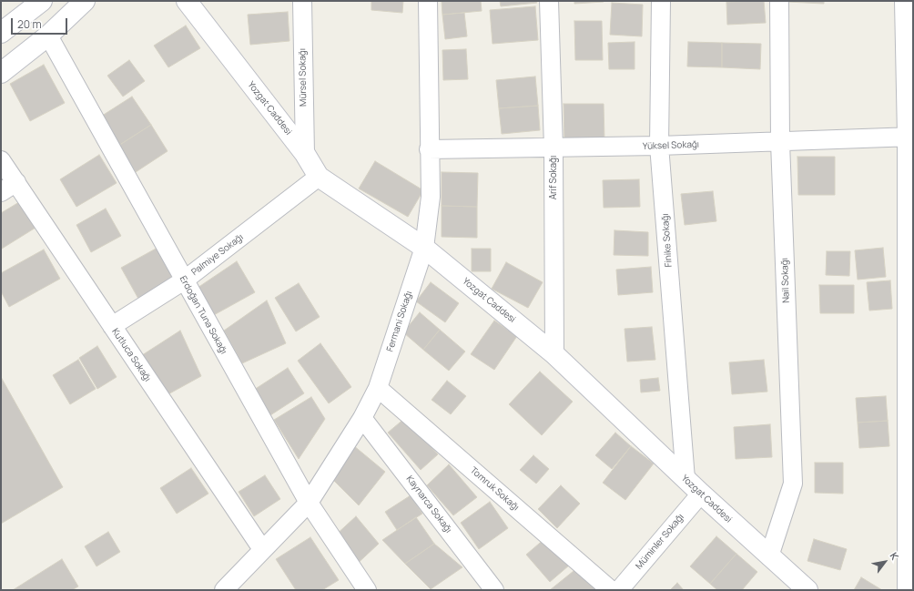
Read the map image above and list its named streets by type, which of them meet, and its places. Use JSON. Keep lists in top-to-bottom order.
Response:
{
  "streets": {
    "street": [
      "Mürsel Sokağı",
      "Yozgat Caddesi",
      "Yüksel Sokağı",
      "Arif Sokağı",
      "Finike Sokağı",
      "Palmiye Sokağı",
      "Nail Sokağı",
      "Erdoğan Tuna Sokağı",
      "Fermani Sokağı",
      "Kutluca Sokağı",
      "Tomruk Sokağı",
      "Kaynarca Sokağı",
      "Müminler Sokağı"
    ]
  },
  "crossings": [
    ["Mürsel Sokağı", "Yozgat Caddesi"],
    ["Yozgat Caddesi", "Arif Sokağı"],
    ["Yozgat Caddesi", "Finike Sokağı"],
    ["Yozgat Caddesi", "Palmiye Sokağı"],
    ["Yozgat Caddesi", "Nail Sokağı"],
    ["Yozgat Caddesi", "Fermani Sokağı"],
    ["Yozgat Caddesi", "Müminler Sokağı"],
    ["Yüksel Sokağı", "Arif Sokağı"],
    ["Yüksel Sokağı", "Finike Sokağı"],
    ["Yüksel Sokağı", "Nail Sokağı"],
    ["Yüksel Sokağı", "Fermani Sokağı"],
    ["Palmiye Sokağı", "Erdoğan Tuna Sokağı"],
    ["Palmiye Sokağı", "Kutluca Sokağı"],
    ["Erdoğan Tuna Sokağı", "Fermani Sokağı"],
    ["Fermani Sokağı", "Kutluca Sokağı"],
    ["Fermani Sokağı", "Tomruk Sokağı"],
    ["Fermani Sokağı", "Kaynarca Sokağı"]
  ],
  "scale_bar": "20 m",
  "north": "top right"
}
